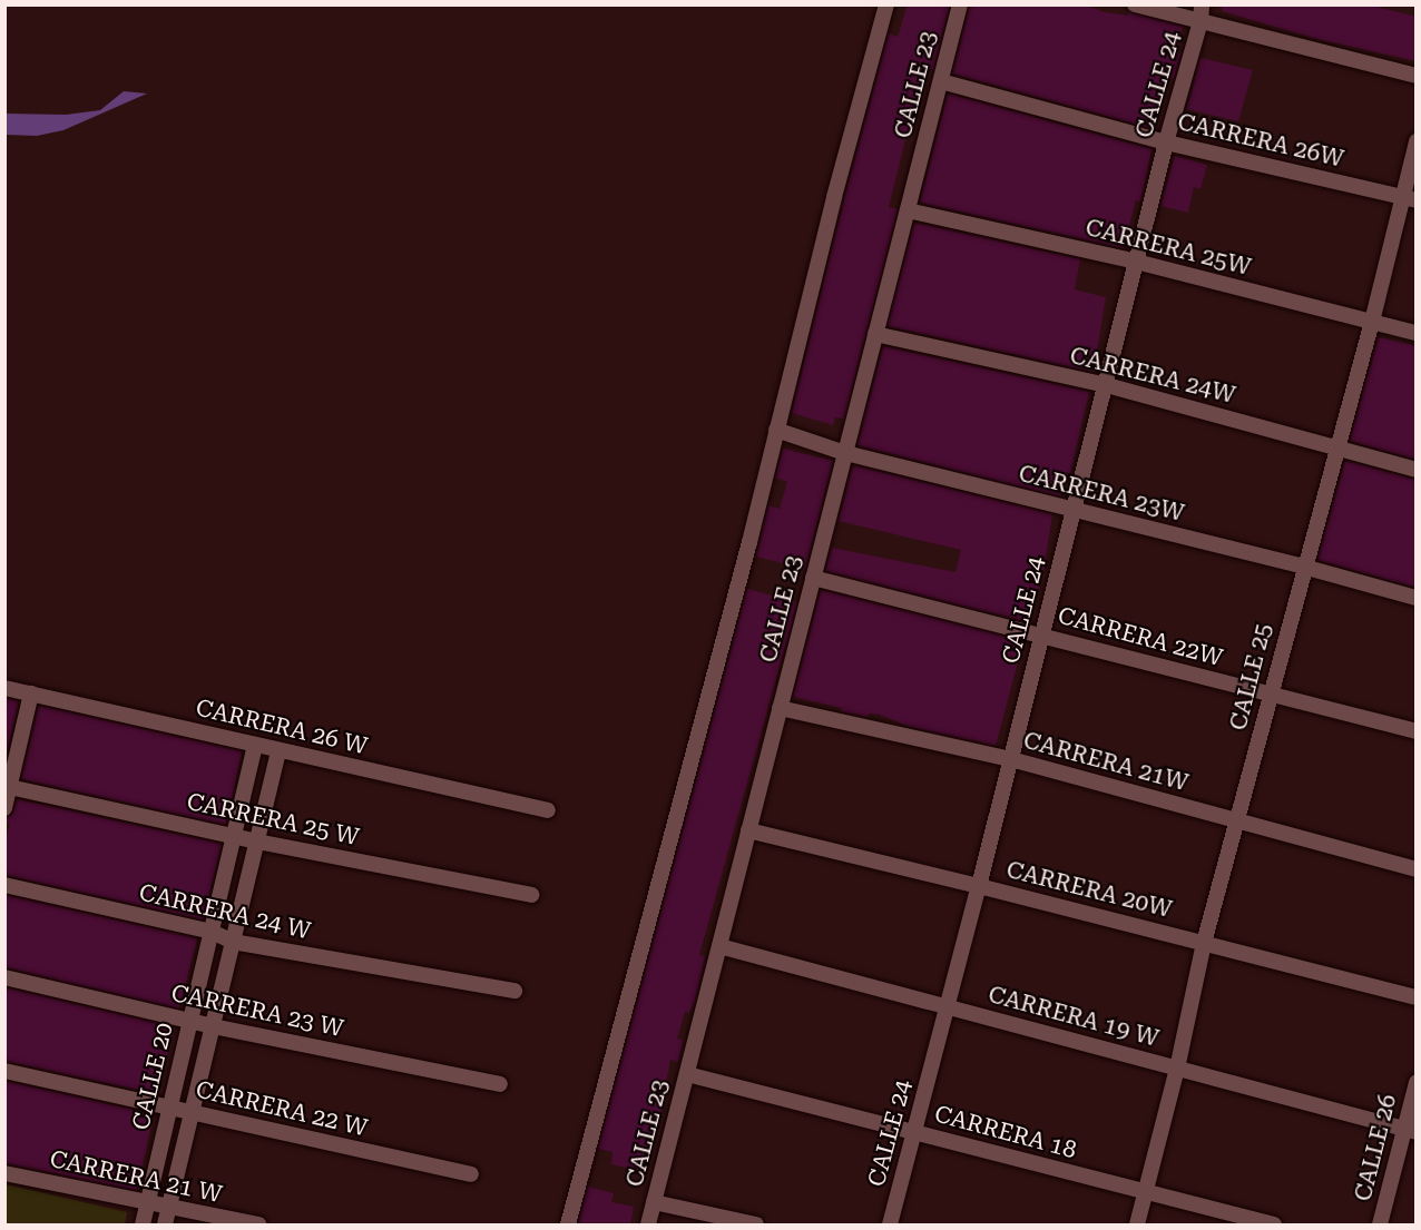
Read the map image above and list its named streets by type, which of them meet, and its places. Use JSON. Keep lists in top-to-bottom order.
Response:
{
  "streets": {
    "street": [
      "CALLE 23",
      "CALLE 24",
      "CARRERA 26W",
      "CARRERA 25W",
      "CARRERA 24W",
      "CARRERA 23W",
      "CARRERA 22W",
      "CALLE 25",
      "CARRERA 26 W",
      "CARRERA 21W",
      "CARRERA 25 W",
      "CARRERA 20W",
      "CARRERA 24 W",
      "CARRERA 23 W",
      "CARRERA 19 W",
      "CALLE 20",
      "CARRERA 22 W",
      "CARRERA 18",
      "CALLE 26",
      "CARRERA 21 W"
    ]
  },
  "crossings": [
    ["CALLE 23", "CARRERA 26W"],
    ["CALLE 23", "CARRERA 25W"],
    ["CALLE 23", "CARRERA 24W"],
    ["CALLE 23", "CARRERA 23W"],
    ["CALLE 23", "CARRERA 22W"],
    ["CALLE 23", "CARRERA 21W"],
    ["CALLE 23", "CARRERA 20W"],
    ["CALLE 23", "CARRERA 19 W"],
    ["CALLE 23", "CARRERA 18"],
    ["CALLE 24", "CARRERA 26W"],
    ["CALLE 24", "CARRERA 25W"],
    ["CALLE 24", "CARRERA 24W"],
    ["CALLE 24", "CARRERA 23W"],
    ["CALLE 24", "CARRERA 22W"],
    ["CALLE 24", "CARRERA 21W"],
    ["CALLE 24", "CARRERA 20W"],
    ["CALLE 24", "CARRERA 19 W"],
    ["CALLE 24", "CARRERA 18"],
    ["CARRERA 26W", "CALLE 25"],
    ["CARRERA 25W", "CALLE 25"],
    ["CARRERA 24W", "CALLE 25"],
    ["CARRERA 23W", "CALLE 25"],
    ["CARRERA 22W", "CALLE 25"],
    ["CALLE 25", "CARRERA 21W"],
    ["CALLE 25", "CARRERA 20W"],
    ["CALLE 25", "CARRERA 19 W"],
    ["CALLE 25", "CARRERA 18"],
    ["CARRERA 26 W", "CALLE 20"],
    ["CARRERA 25 W", "CALLE 20"],
    ["CARRERA 24 W", "CALLE 20"],
    ["CARRERA 23 W", "CALLE 20"],
    ["CARRERA 19 W", "CALLE 26"],
    ["CALLE 20", "CARRERA 22 W"],
    ["CALLE 20", "CARRERA 21 W"]
  ]
}
